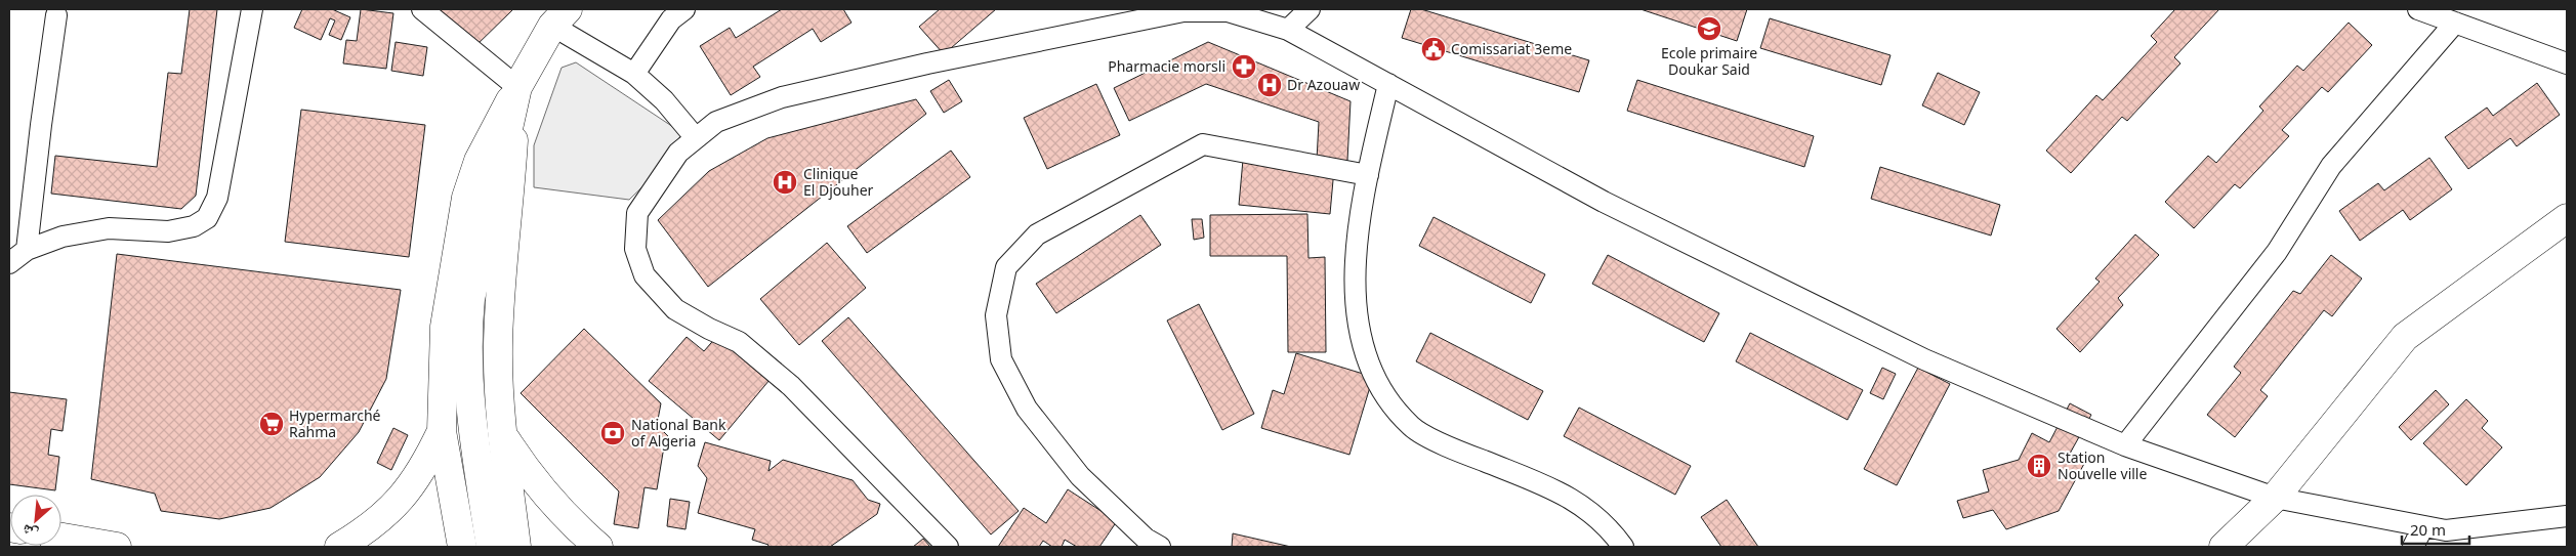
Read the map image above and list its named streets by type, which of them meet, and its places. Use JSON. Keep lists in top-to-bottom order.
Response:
{
  "places": {
    "school or university": ["Ecole primaire Doukar Said"],
    "public building": ["Comissariat 3eme"],
    "pharmacy": ["Pharmacie morsli"],
    "hospital": ["Dr Azouaw", "Clinique El Djouher"],
    "supermarket": ["Hypermarché Rahma"],
    "bank": ["National Bank of Algeria"],
    "building": ["Station Nouvelle ville"]
  },
  "scale_bar": "20 m",
  "north": "bottom left"
}
